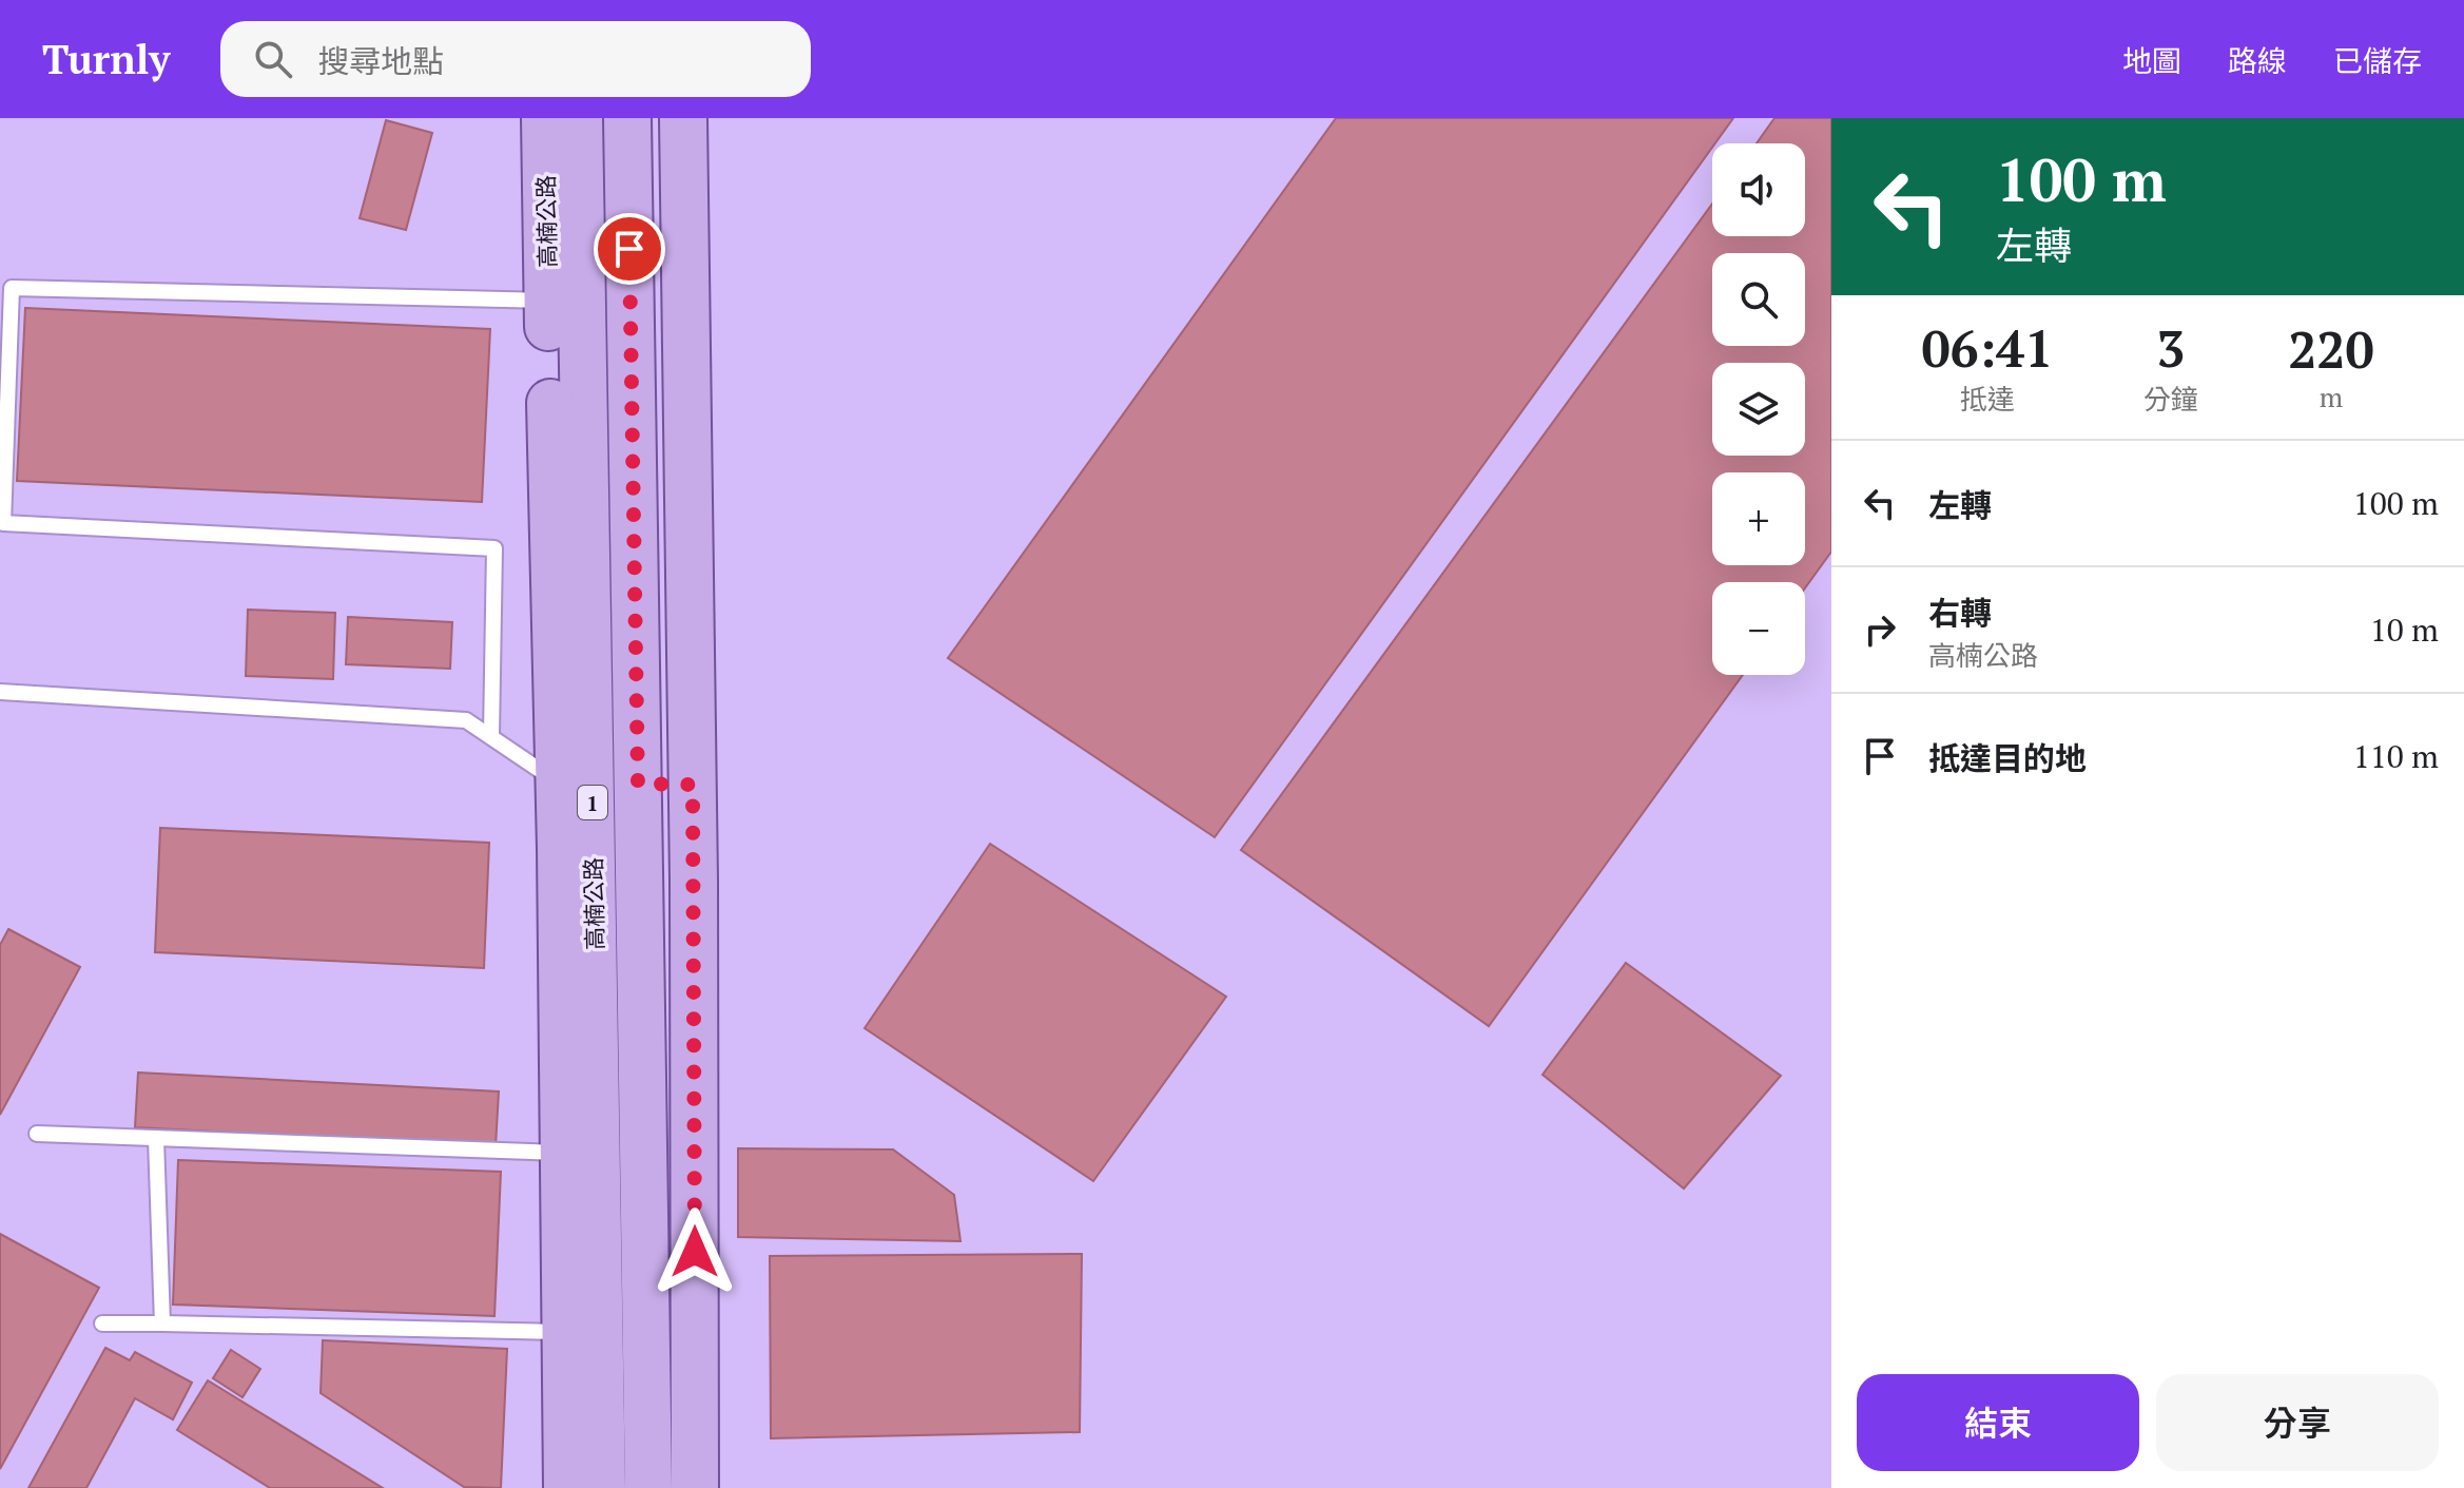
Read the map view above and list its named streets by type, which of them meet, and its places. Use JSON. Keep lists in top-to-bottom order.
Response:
{
  "streets": {
    "main road": ["高楠公路", "1"]
  },
  "page": {
    "header": "Turnly",
    "search": "搜尋地點",
    "nav": ["地圖", "路線", "已儲存"],
    "turn": ["100 m", "左轉"],
    "map_buttons": ["+", "−"],
    "eta": [
      "06:41",
      "抵達",
      "3",
      "分鐘",
      "220",
      "m"
    ],
    "list": [
      {
        "name": "左轉",
        "value": "100 m"
      },
      {
        "name": "右轉",
        "note": "高楠公路",
        "value": "10 m"
      },
      {
        "name": "抵達目的地",
        "value": "110 m"
      }
    ],
    "buttons": ["結束", "分享"]
  }
}
